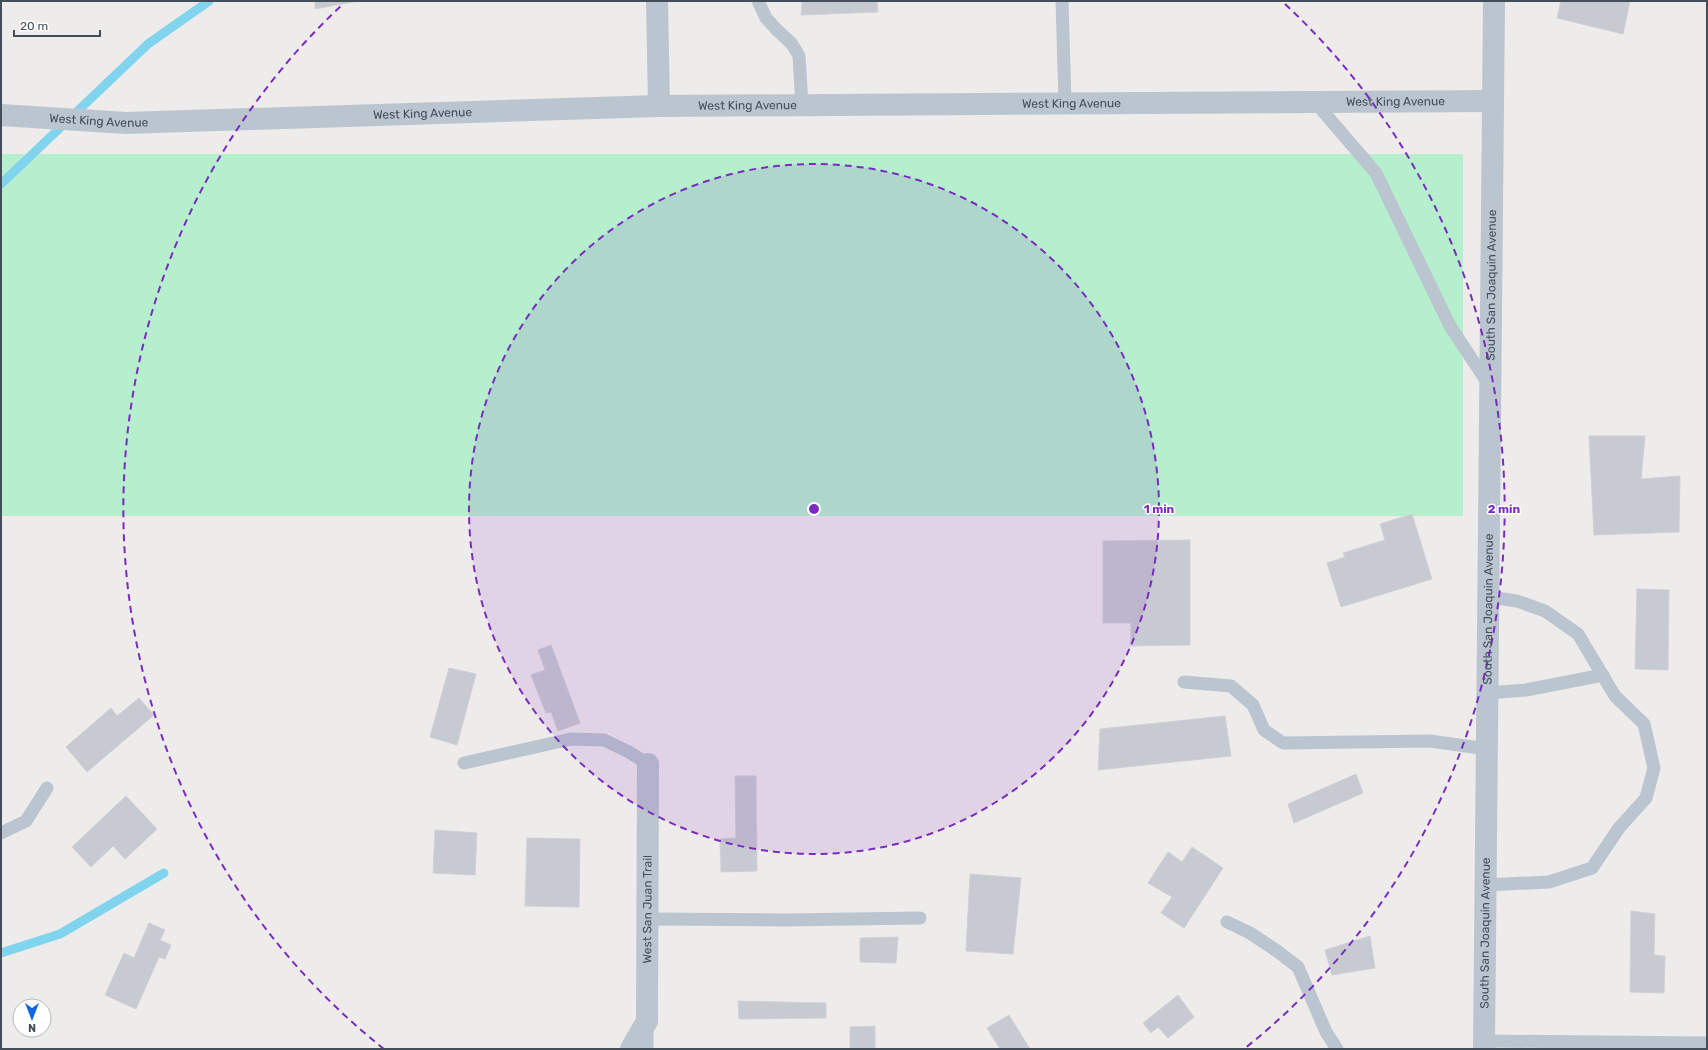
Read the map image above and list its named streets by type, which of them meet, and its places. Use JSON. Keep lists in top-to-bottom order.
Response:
{
  "streets": {
    "street": ["West King Avenue", "South San Joaquin Avenue", "West San Juan Trail"]
  },
  "crossings": [
    ["West King Avenue", "South San Joaquin Avenue"]
  ],
  "scale_bar": "20 m",
  "north": "bottom",
  "rings": ["1 min", "2 min"]
}
